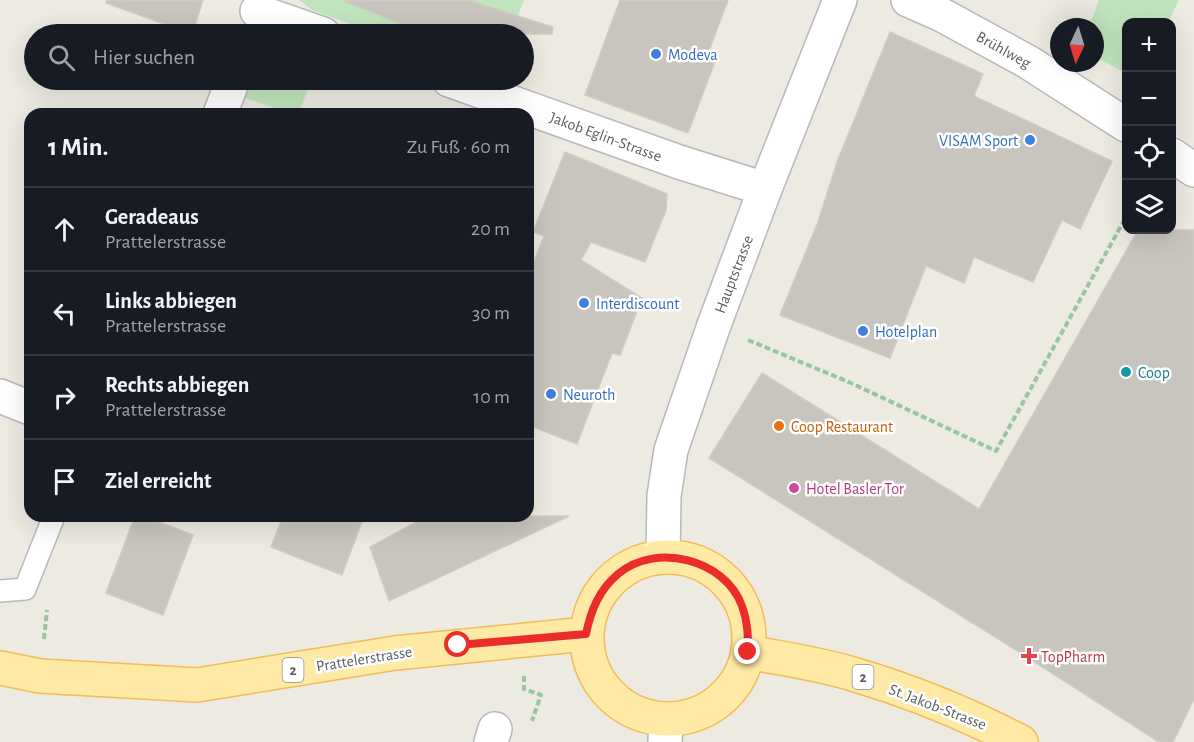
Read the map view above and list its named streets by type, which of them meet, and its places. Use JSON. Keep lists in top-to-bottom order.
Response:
{
  "streets": {
    "main road": ["Prattelerstrasse", "2", "St. Jakob-Strasse"],
    "street": ["Brühlweg", "Jakob Eglin-Strasse", "Hauptstrasse"]
  },
  "crossings": [
    ["Jakob Eglin-Strasse", "Hauptstrasse"],
    ["Hauptstrasse", "Prattelerstrasse"],
    ["Hauptstrasse", "St. Jakob-Strasse"],
    ["Prattelerstrasse", "St. Jakob-Strasse"]
  ],
  "places": {
    "other": [
      "Modeva",
      "VISAM Sport",
      "Interdiscount",
      "Hotelplan",
      "Coop",
      "Neuroth",
      "Coop Restaurant",
      "Hotel Basler Tor"
    ],
    "health": ["TopPharm"]
  },
  "north": "bottom",
  "page": {
    "map_buttons": ["+", "−"],
    "search": "Hier suchen",
    "heading": ["1 Min.", "Zu Fuß · 60 m"],
    "list": [
      ["Geradeaus", "Prattelerstrasse", "20 m"],
      ["Links abbiegen", "Prattelerstrasse", "30 m"],
      ["Rechts abbiegen", "Prattelerstrasse", "10 m"],
      "Ziel erreicht"
    ]
  }
}
